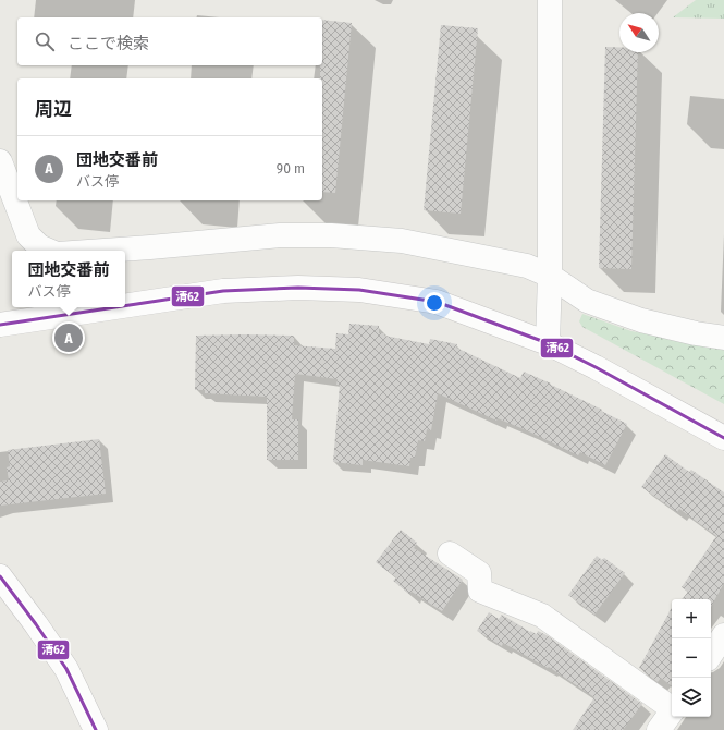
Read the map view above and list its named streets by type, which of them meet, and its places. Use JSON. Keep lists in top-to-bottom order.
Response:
{
  "lines": ["transit line 清62"],
  "north": "top left",
  "page": {
    "search": "ここで検索",
    "heading": "周辺",
    "list": [
      {
        "mark": "A",
        "name": "団地交番前",
        "note": "バス停",
        "value": "90 m"
      }
    ],
    "popup": ["団地交番前", "バス停"],
    "pins": "A",
    "map_buttons": ["+", "−"]
  }
}
